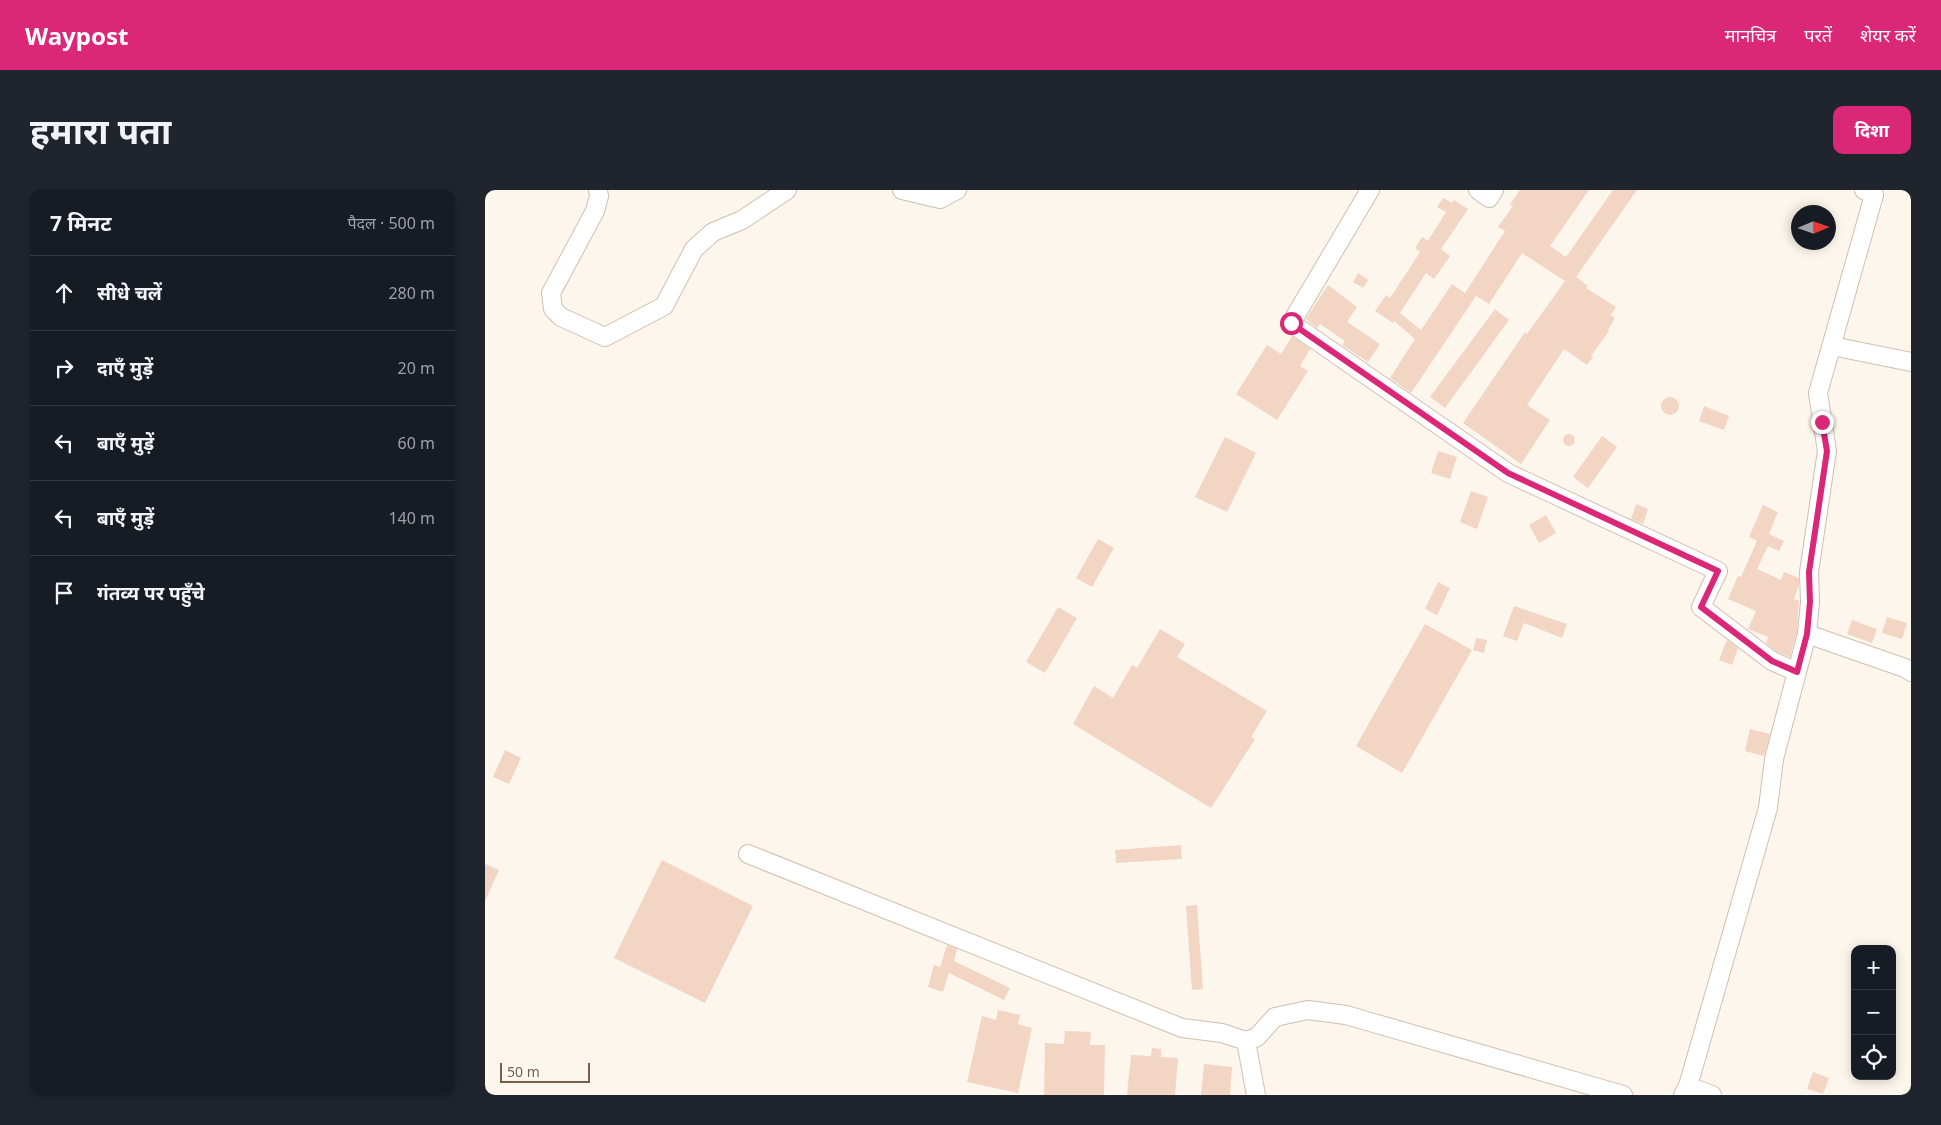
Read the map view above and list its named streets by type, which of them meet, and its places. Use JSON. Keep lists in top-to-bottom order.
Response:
{
  "scale_bar": "50 m",
  "north": "right",
  "page": {
    "header": "Waypost",
    "nav": ["मानचित्र", "परतें", "शेयर करें"],
    "buttons": "दिशा",
    "title": "हमारा पता",
    "heading": ["7 मिनट", "पैदल · 500 m"],
    "list": [
      ["सीधे चलें", "280 m"],
      ["दाएँ मुड़ें", "20 m"],
      ["बाएँ मुड़ें", "60 m"],
      ["बाएँ मुड़ें", "140 m"],
      "गंतव्य पर पहुँचे"
    ],
    "map_buttons": ["+", "−"],
    "scale": "50 m"
  }
}
